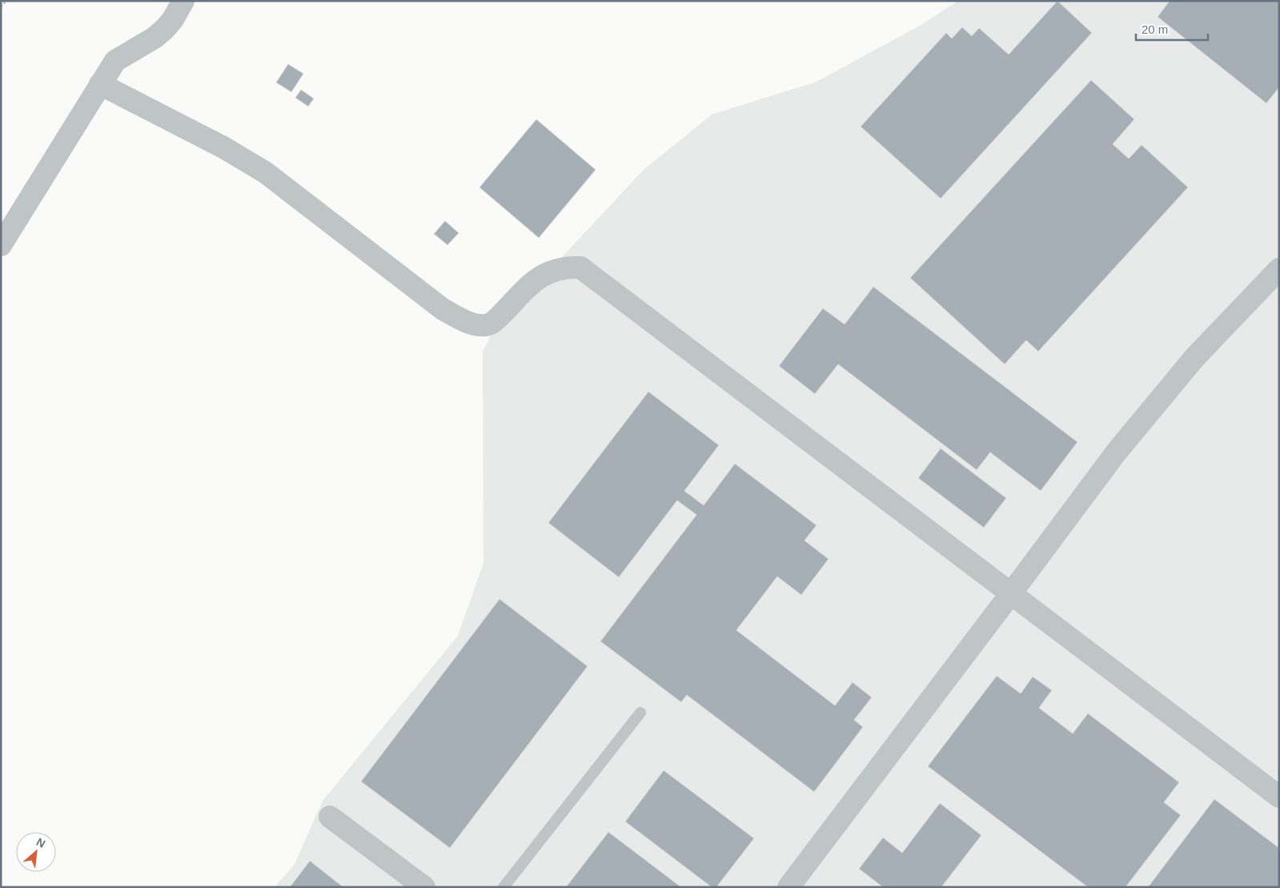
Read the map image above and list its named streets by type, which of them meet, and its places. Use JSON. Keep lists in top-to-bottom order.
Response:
{
  "scale_bar": "20 m",
  "north": "top right"
}
